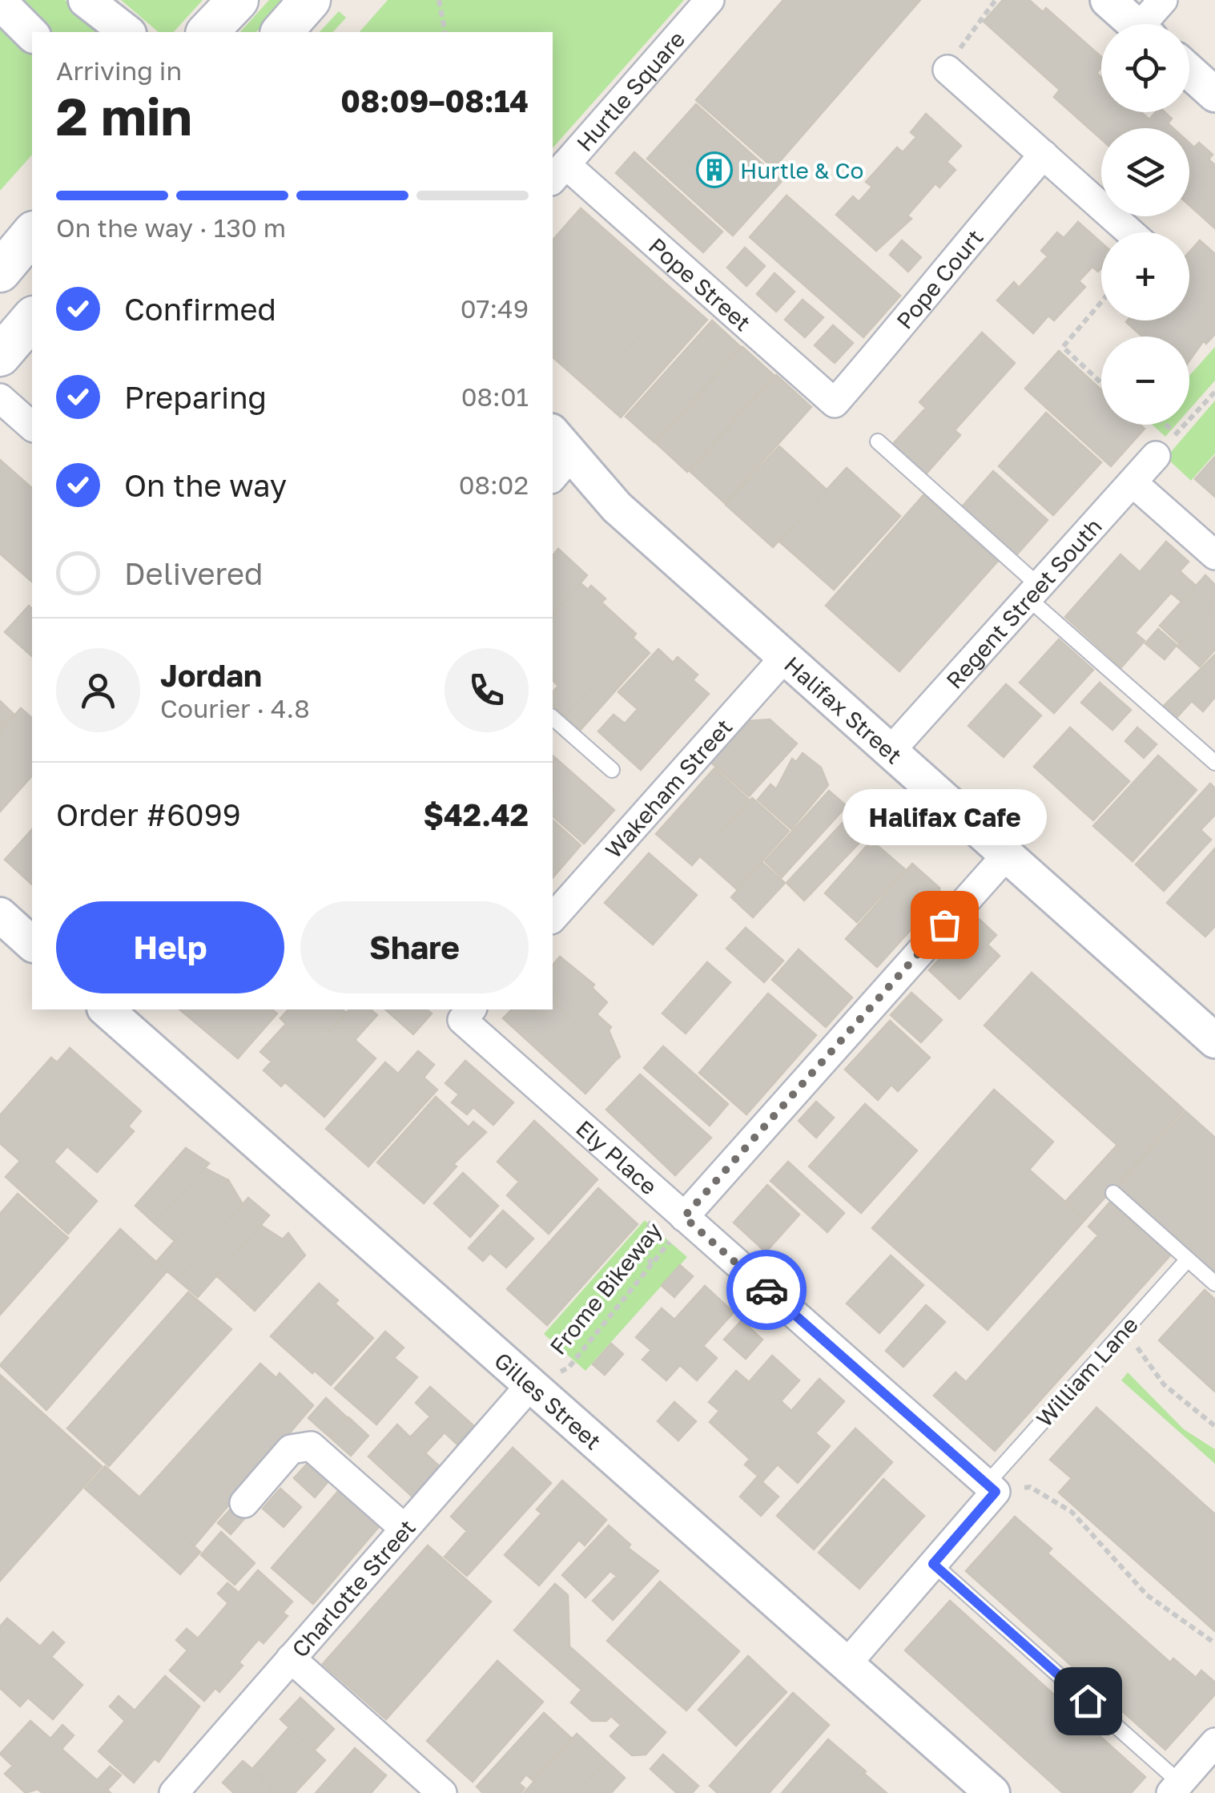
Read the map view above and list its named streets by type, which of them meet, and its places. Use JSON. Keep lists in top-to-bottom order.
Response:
{
  "streets": {
    "street": [
      "Hurtle Square",
      "Pope Court",
      "Pope Street",
      "Regent Street South",
      "Halifax Street",
      "Wakeham Street",
      "Ely Place",
      "Gilles Street",
      "Charlotte Street"
    ],
    "lane": ["William Lane"],
    "path": ["Frome Bikeway"]
  },
  "crossings": [
    ["Hurtle Square", "Pope Street"],
    ["Pope Court", "Pope Street"],
    ["Regent Street South", "Halifax Street"],
    ["Halifax Street", "Wakeham Street"],
    ["Ely Place", "Frome Bikeway"],
    ["Ely Place", "William Lane"],
    ["Frome Bikeway", "Gilles Street"],
    ["Frome Bikeway", "Charlotte Street"],
    ["Gilles Street", "Charlotte Street"]
  ],
  "places": {
    "building": ["Hurtle & Co"],
    "other": ["Halifax Cafe"]
  },
  "page": {
    "map_buttons": ["+", "−"],
    "heading": ["2 min", "Arriving in", "08:09–08:14"],
    "panel": [
      "Jordan",
      "Courier · 4.8",
      "Order #6099",
      "$42.42"
    ],
    "bar": "On the way · 130 m",
    "list": [
      ["Confirmed", "07:49"],
      ["Preparing", "08:01"],
      ["On the way", "08:02"],
      "Delivered"
    ],
    "bubble": "Halifax Cafe",
    "buttons": ["Help", "Share"]
  }
}
